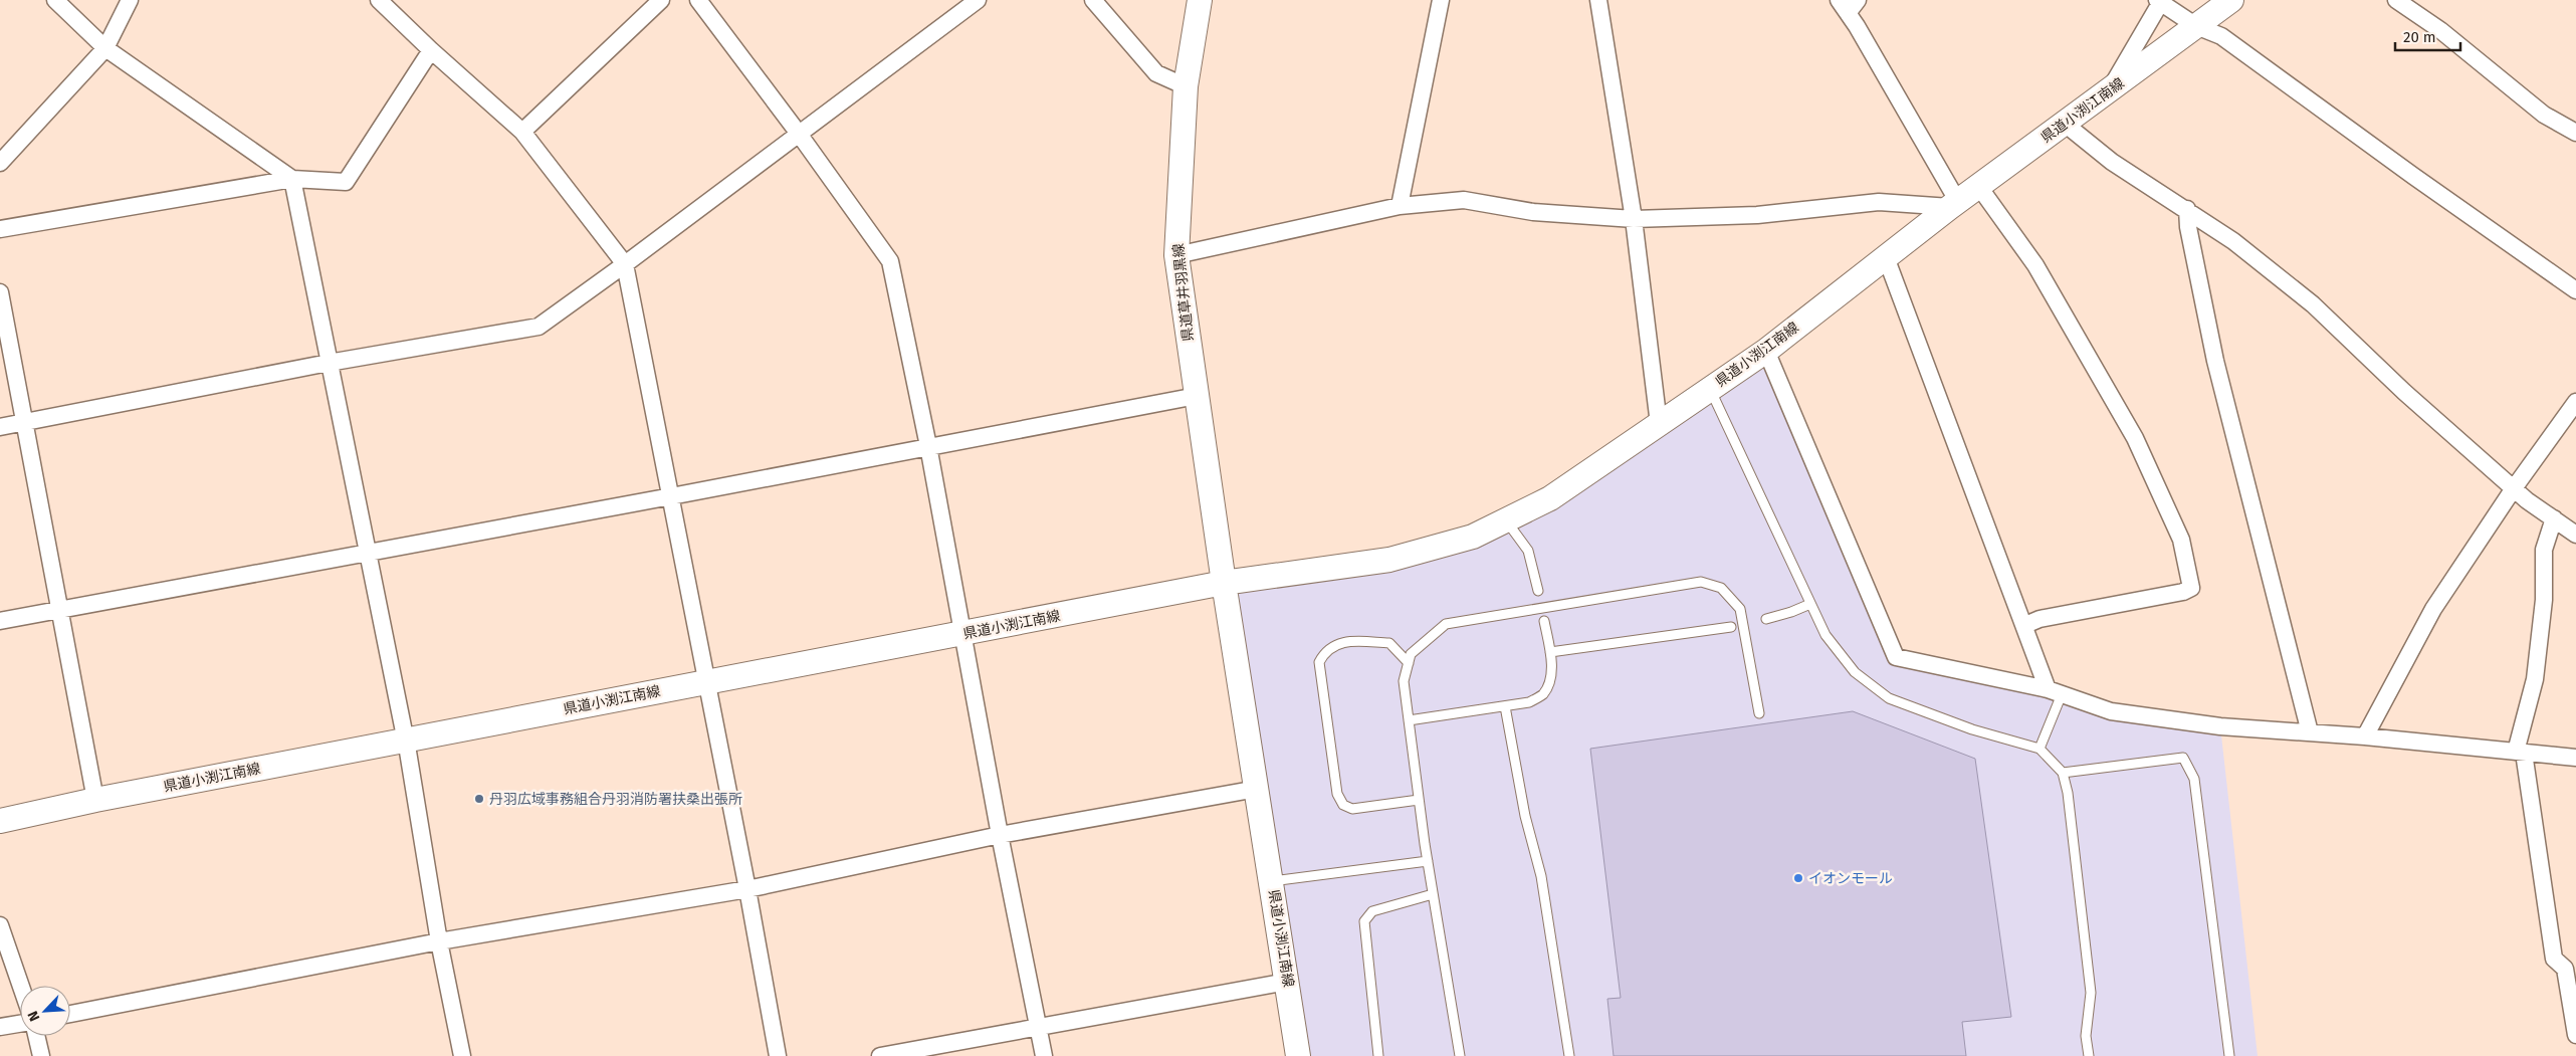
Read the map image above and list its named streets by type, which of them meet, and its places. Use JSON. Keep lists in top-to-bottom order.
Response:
{
  "streets": {
    "main road": ["県道小渕江南線", "県道草井羽黒線"]
  },
  "crossings": [
    ["県道小渕江南線", "県道草井羽黒線"]
  ],
  "places": ["丹羽広域事務組合丹羽消防署扶桑出張所", "イオンモール"],
  "scale_bar": "20 m",
  "north": "bottom left"
}
